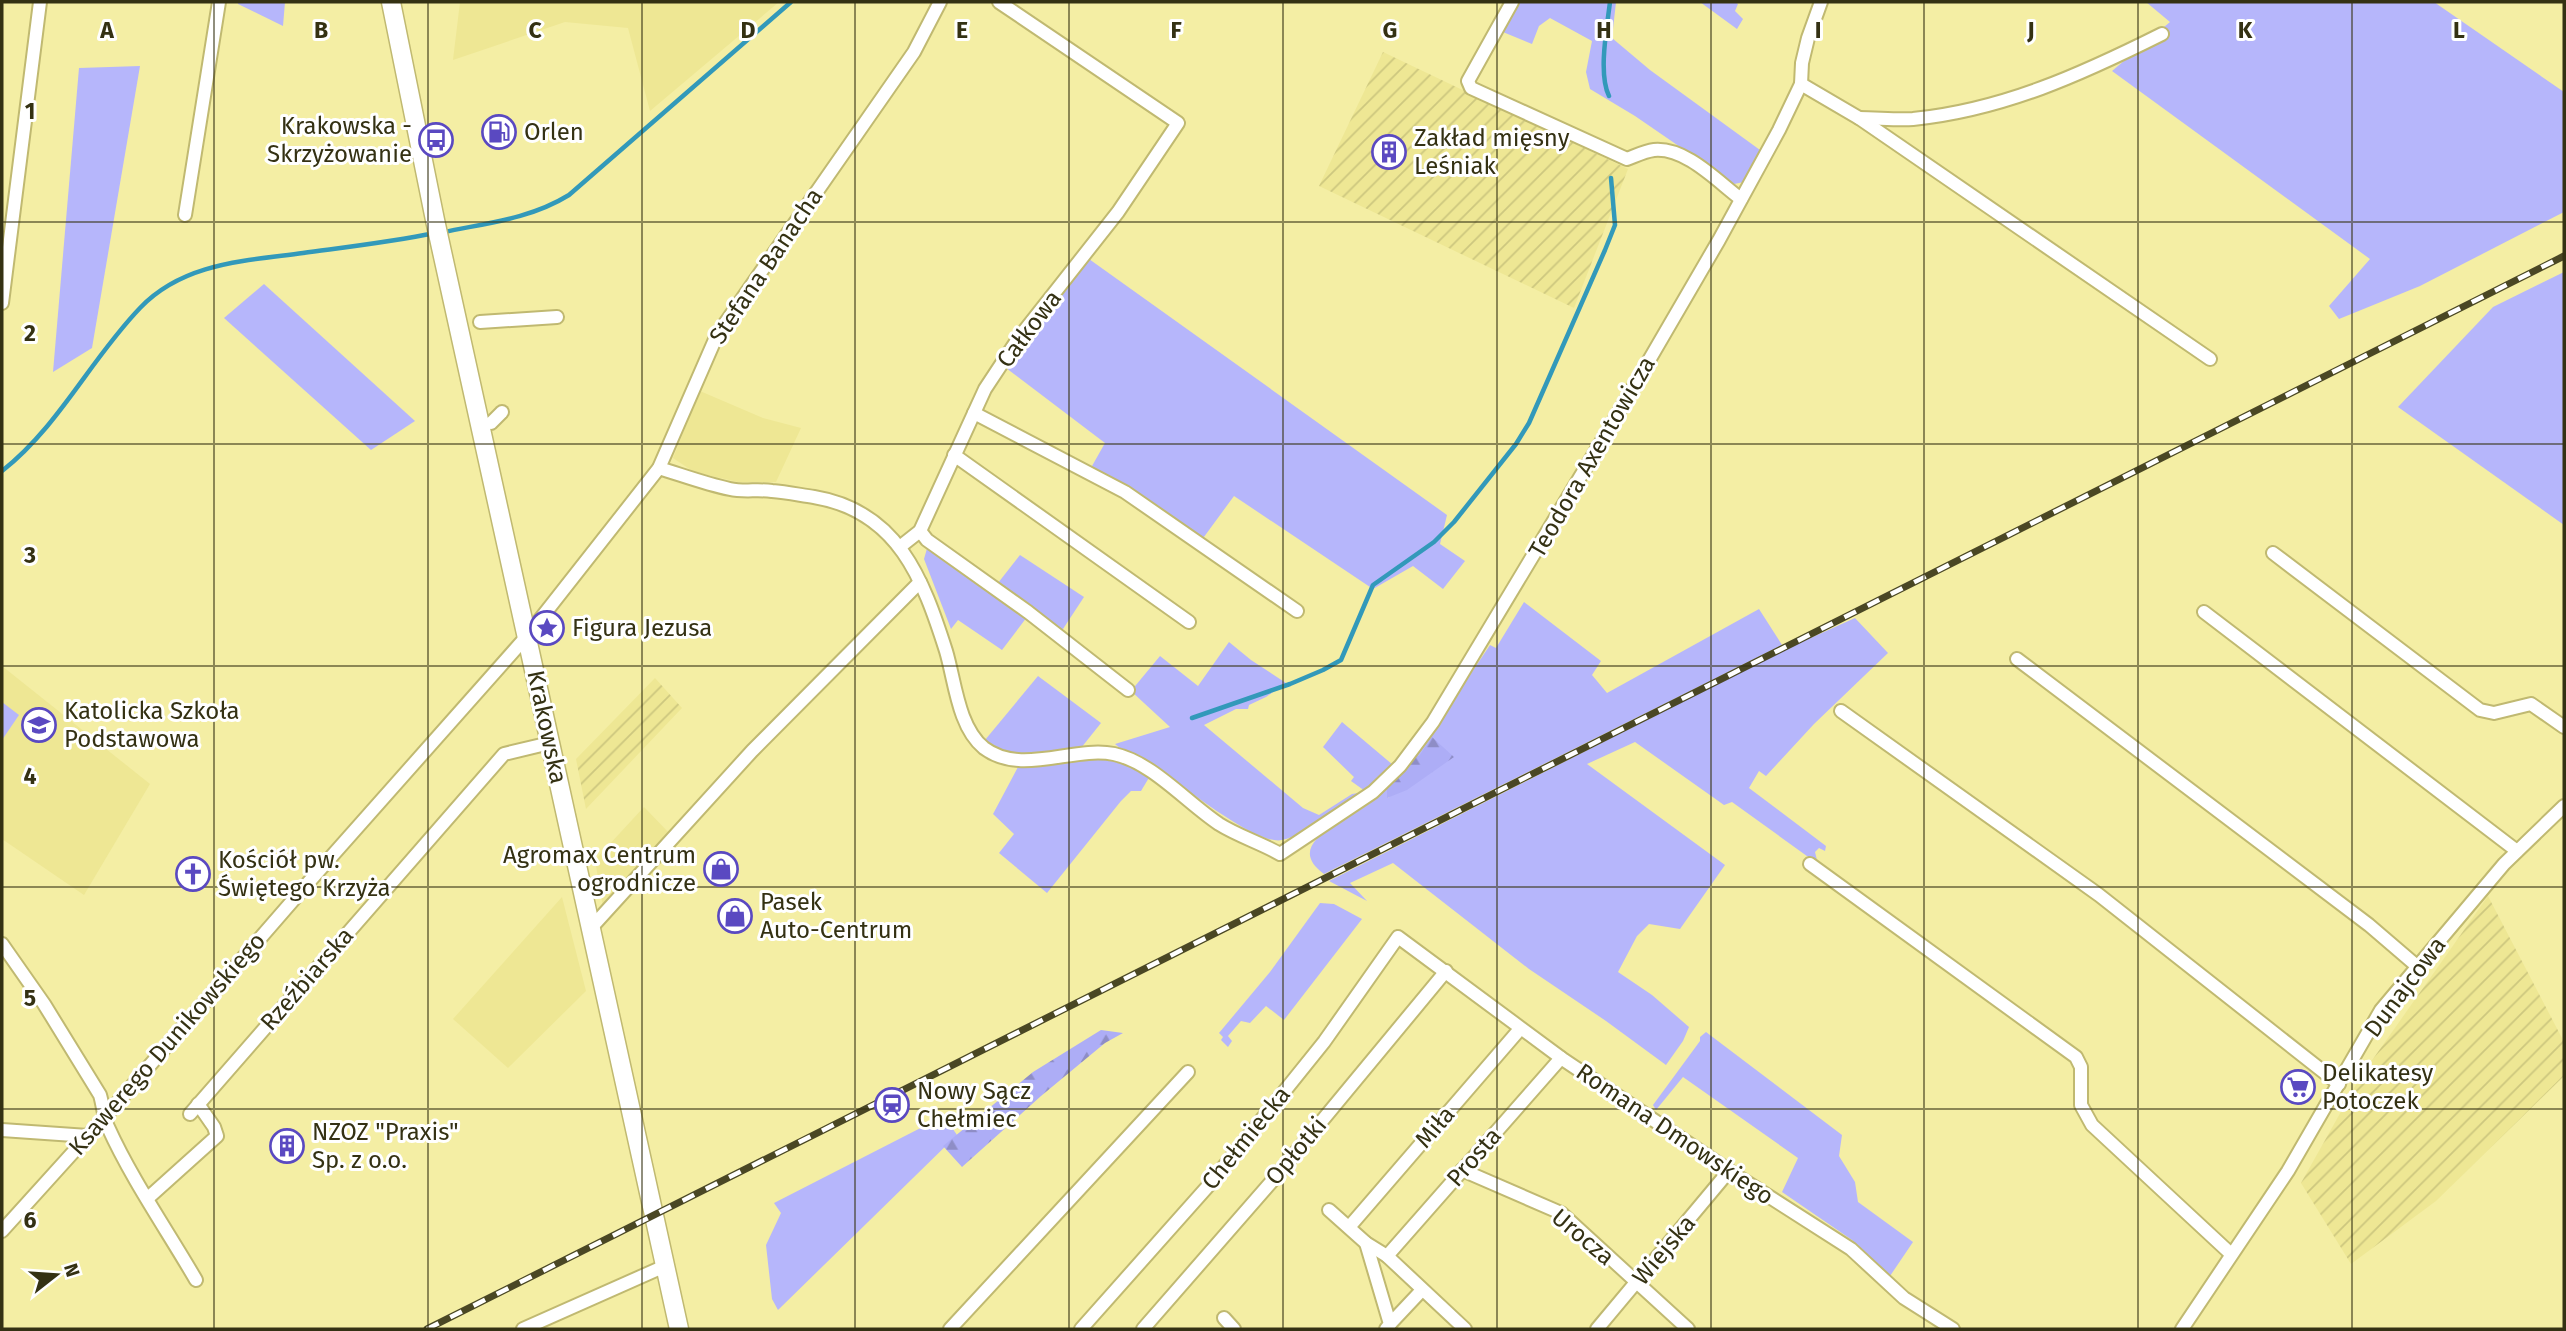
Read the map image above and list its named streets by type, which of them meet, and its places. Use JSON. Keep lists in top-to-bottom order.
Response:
{
  "streets": {
    "main road": ["Krakowska"],
    "street": [
      "Stefana Banacha",
      "Całkowa",
      "Teodora Axentowicza",
      "Rzeźbiarska",
      "Dunajcowa",
      "Ksawerego Dunikowskiego",
      "Miła",
      "Romana Dmowskiego",
      "Chełmiecka",
      "Opłotki",
      "Prosta",
      "Urocza",
      "Wiejska"
    ]
  },
  "crossings": [
    ["Stefana Banacha", "Krakowska"],
    ["Stefana Banacha", "Ksawerego Dunikowskiego"],
    ["Krakowska", "Rzeźbiarska"],
    ["Krakowska", "Ksawerego Dunikowskiego"],
    ["Miła", "Romana Dmowskiego"],
    ["Romana Dmowskiego", "Chełmiecka"],
    ["Romana Dmowskiego", "Opłotki"],
    ["Romana Dmowskiego", "Prosta"],
    ["Romana Dmowskiego", "Wiejska"],
    ["Prosta", "Urocza"],
    ["Urocza", "Wiejska"]
  ],
  "places": {
    "fuel station": ["Orlen"],
    "bus stop": ["Krakowska - Skrzyżowanie"],
    "building": ["Zakład mięsny Leśniak", "NZOZ \"Praxis\" Sp. z o.o."],
    "place": ["Figura Jezusa"],
    "school or university": ["Katolicka Szkoła Podstawowa"],
    "shop": ["Agromax Centrum ogrodnicze", "Pasek Auto-Centrum"],
    "church": ["Kościół pw. Świętego Krzyża"],
    "supermarket": ["Delikatesy Potoczek"],
    "station": ["Nowy Sącz Chełmiec"]
  },
  "north": "right",
  "grid": {
    "columns": [
      "A",
      "B",
      "C",
      "D",
      "E",
      "F",
      "G",
      "H",
      "I",
      "J",
      "K",
      "L"
    ],
    "rows": [
      "1",
      "2",
      "3",
      "4",
      "5",
      "6"
    ]
  }
}
